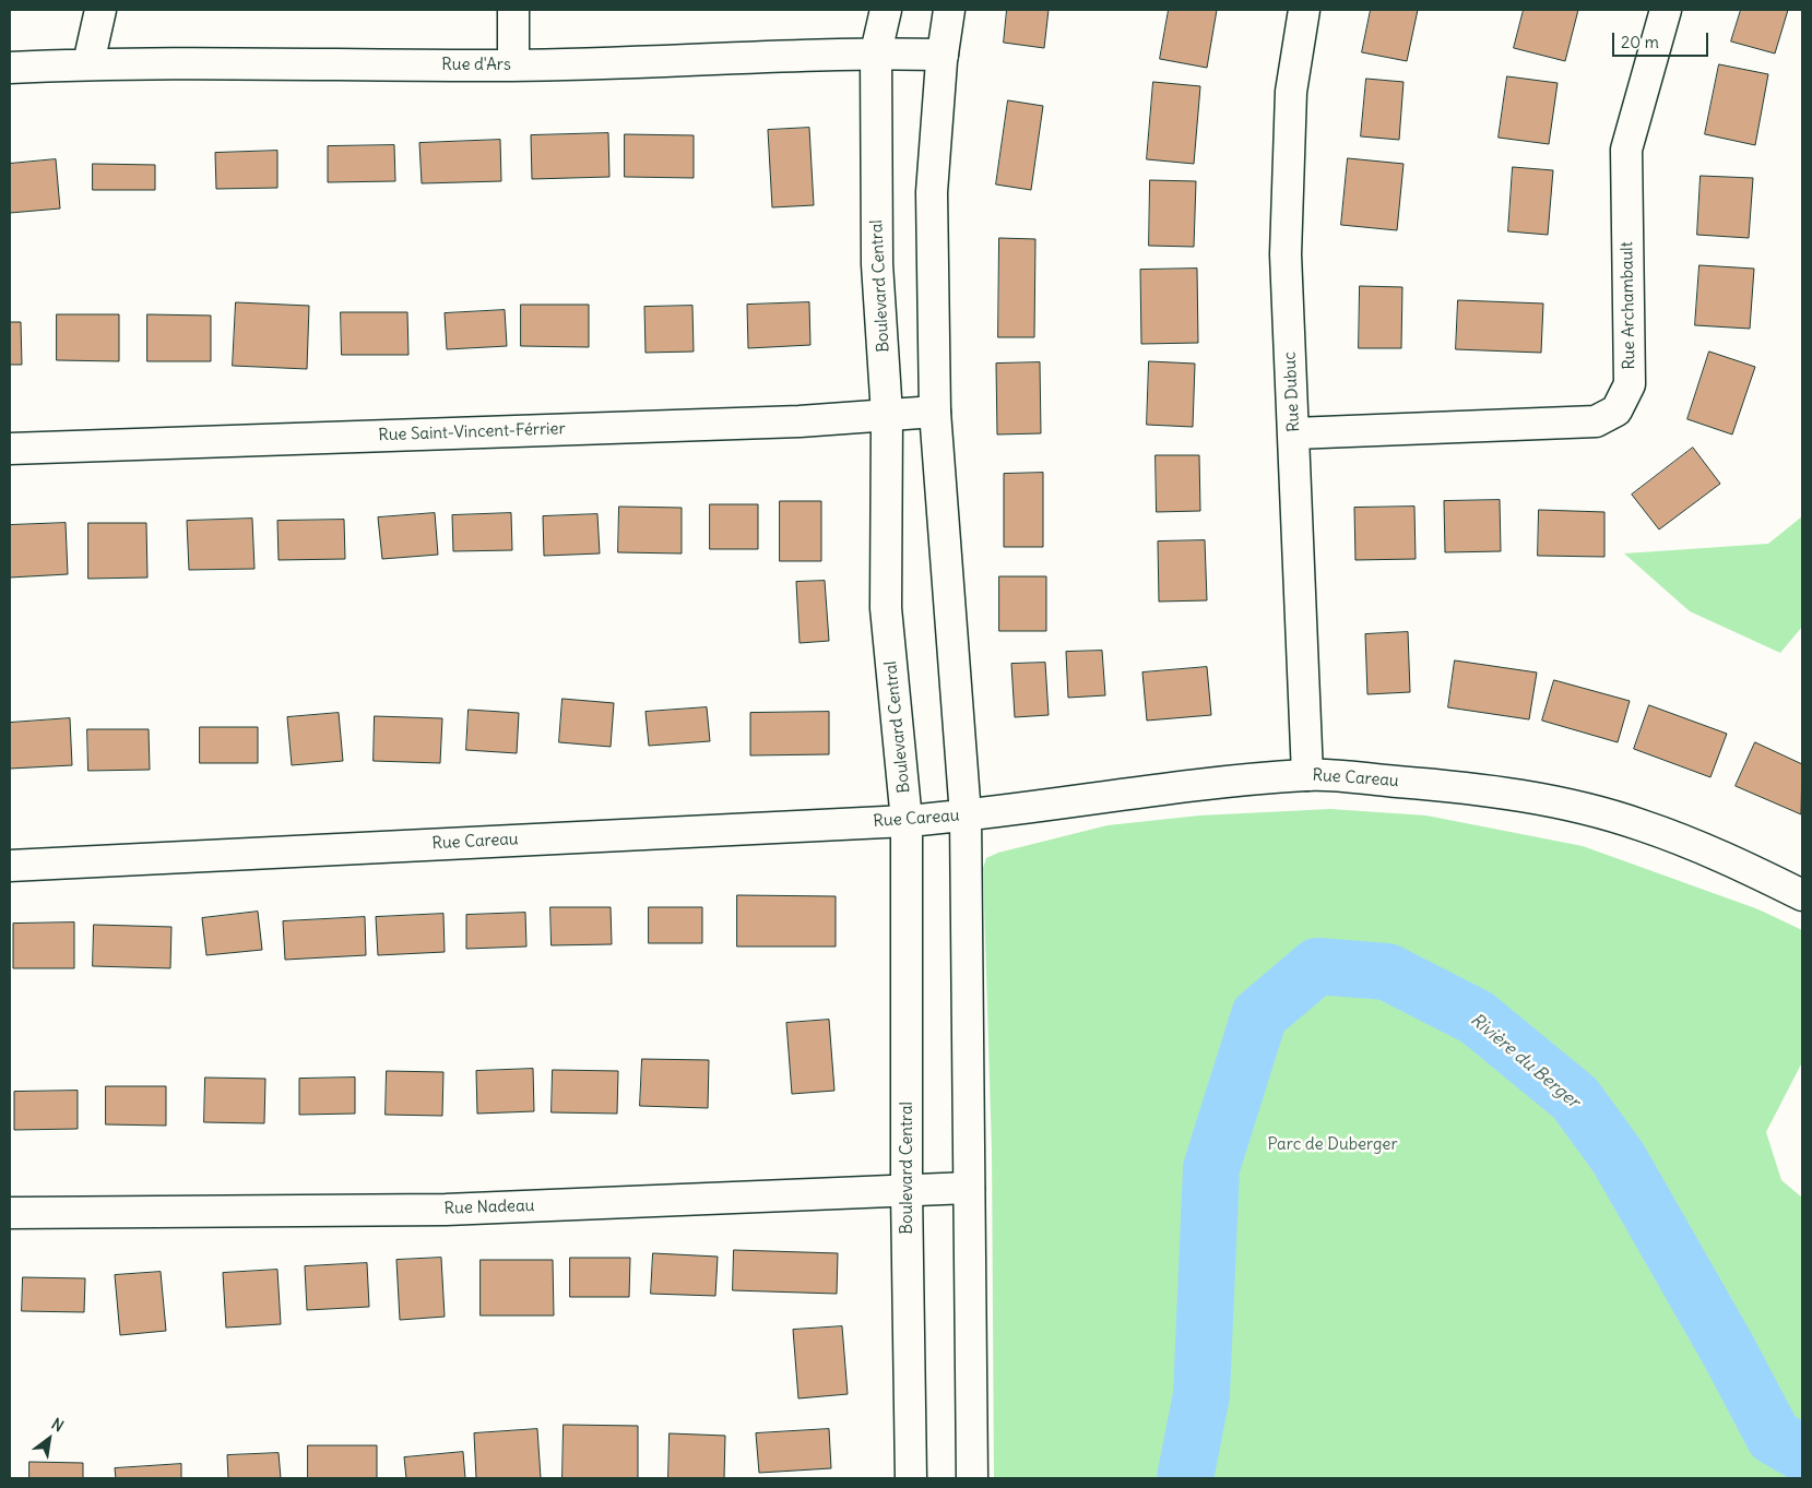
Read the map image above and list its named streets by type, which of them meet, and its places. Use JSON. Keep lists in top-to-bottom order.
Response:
{
  "streets": {
    "street": [
      "Rue d'Ars",
      "Boulevard Central",
      "Rue Archambault",
      "Rue Dubuc",
      "Rue Saint-Vincent-Férrier",
      "Rue Careau",
      "Rue Nadeau"
    ]
  },
  "crossings": [
    ["Rue d'Ars", "Boulevard Central"],
    ["Boulevard Central", "Rue Saint-Vincent-Férrier"],
    ["Boulevard Central", "Rue Careau"],
    ["Boulevard Central", "Rue Nadeau"],
    ["Rue Archambault", "Rue Dubuc"],
    ["Rue Dubuc", "Rue Careau"]
  ],
  "water": ["Rivière du Berger"],
  "parks": ["Parc de Duberger"],
  "scale_bar": "20 m",
  "north": "top right"
}
